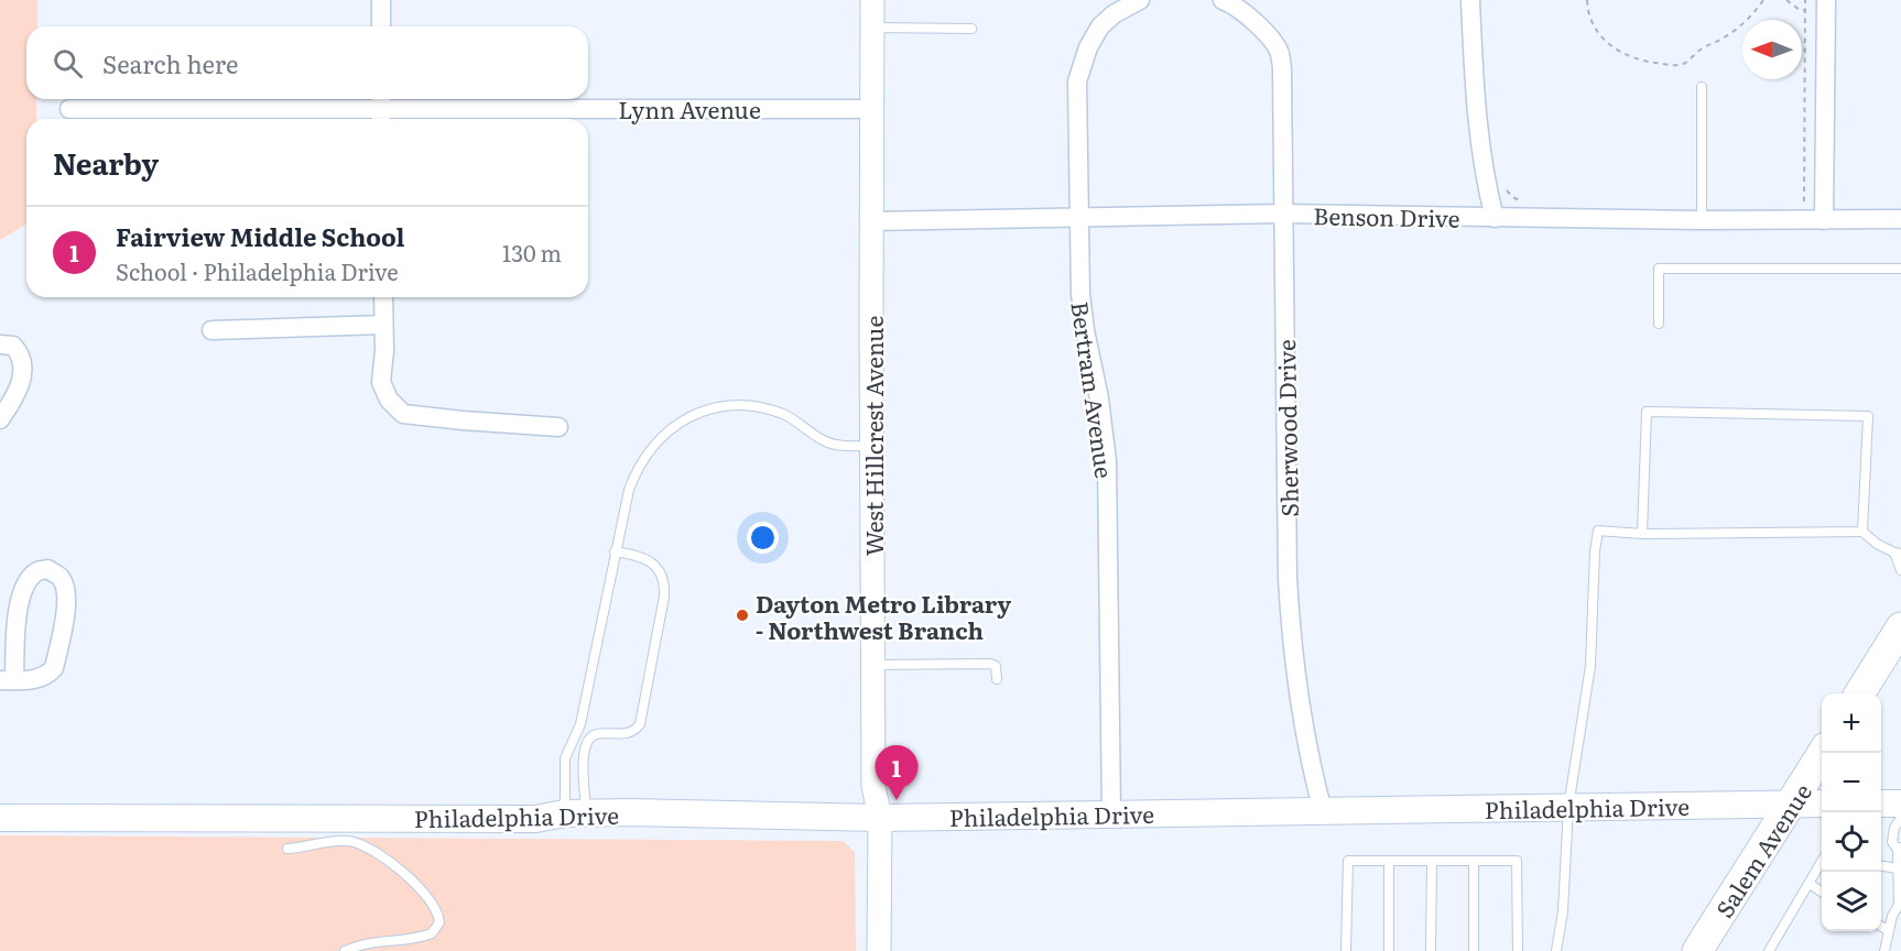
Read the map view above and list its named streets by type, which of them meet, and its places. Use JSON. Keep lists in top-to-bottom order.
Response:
{
  "streets": {
    "main road": ["Philadelphia Drive", "Salem Avenue"],
    "street": [
      "Lynn Avenue",
      "Benson Drive",
      "Bertram Avenue",
      "Sherwood Drive",
      "West Hillcrest Avenue"
    ]
  },
  "crossings": [
    ["Lynn Avenue", "West Hillcrest Avenue"],
    ["Benson Drive", "Bertram Avenue"],
    ["Benson Drive", "Sherwood Drive"],
    ["Benson Drive", "West Hillcrest Avenue"],
    ["Bertram Avenue", "Philadelphia Drive"],
    ["Sherwood Drive", "Philadelphia Drive"],
    ["West Hillcrest Avenue", "Philadelphia Drive"],
    ["Philadelphia Drive", "Salem Avenue"]
  ],
  "places": ["Dayton Metro Library - Northwest Branch"],
  "north": "left",
  "page": {
    "search": "Search here",
    "heading": "Nearby",
    "list": [
      {
        "mark": "1",
        "name": "Fairview Middle School",
        "note": "School · Philadelphia Drive",
        "value": "130 m"
      }
    ],
    "map_buttons": ["+", "−"],
    "pins": "1"
  }
}
